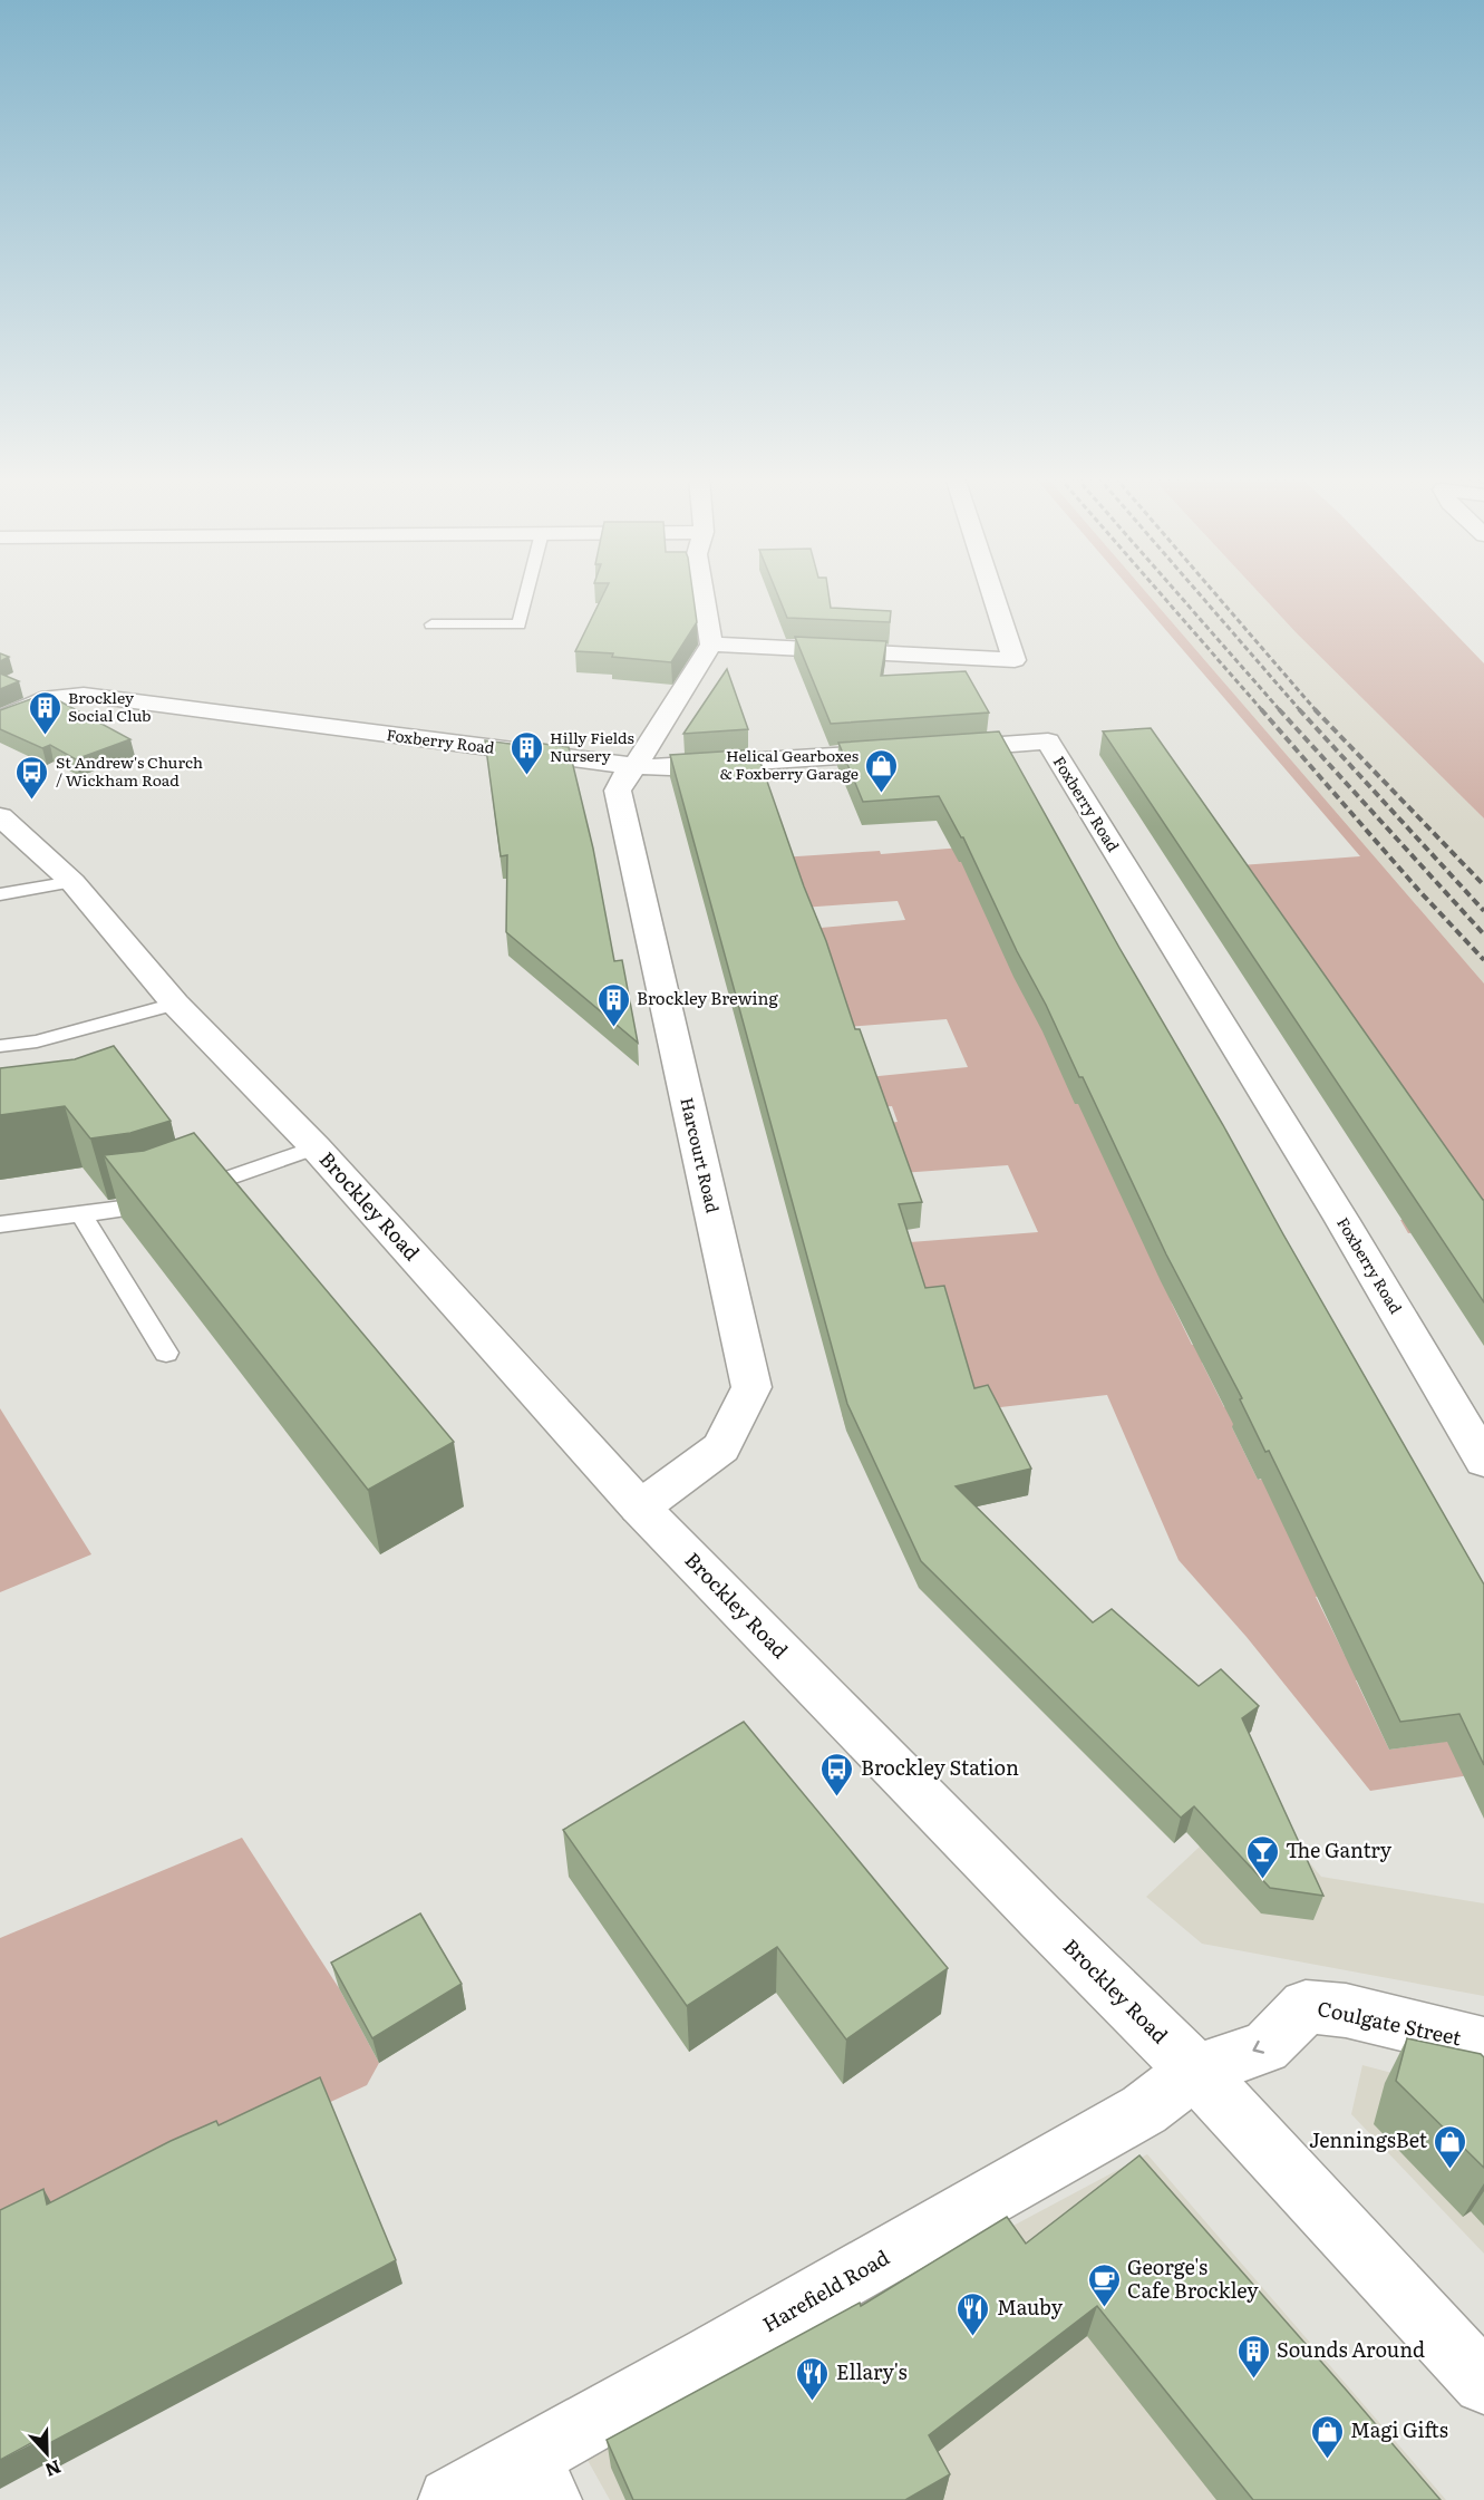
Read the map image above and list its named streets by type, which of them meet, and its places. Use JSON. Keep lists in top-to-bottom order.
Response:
{
  "streets": {
    "street": [
      "Foxberry Road",
      "Harcourt Road",
      "Brockley Road",
      "Coulgate Street",
      "Harefield Road"
    ]
  },
  "crossings": [
    ["Foxberry Road", "Harcourt Road"],
    ["Harcourt Road", "Brockley Road"],
    ["Brockley Road", "Coulgate Street"],
    ["Brockley Road", "Harefield Road"],
    ["Coulgate Street", "Harefield Road"]
  ],
  "one_way": ["Coulgate Street"],
  "places": {
    "building": [
      "Brockley Social Club",
      "Hilly Fields Nursery",
      "Brockley Brewing",
      "Sounds Around"
    ],
    "shop": ["Helical Gearboxes & Foxberry Garage", "JenningsBet", "Magi Gifts"],
    "bus stop": ["St Andrew's Church / Wickham Road", "Brockley Station"],
    "bar": ["The Gantry"],
    "cafe": ["George's Cafe Brockley"],
    "restaurant": ["Mauby", "Ellary's"]
  },
  "north": "bottom"
}
